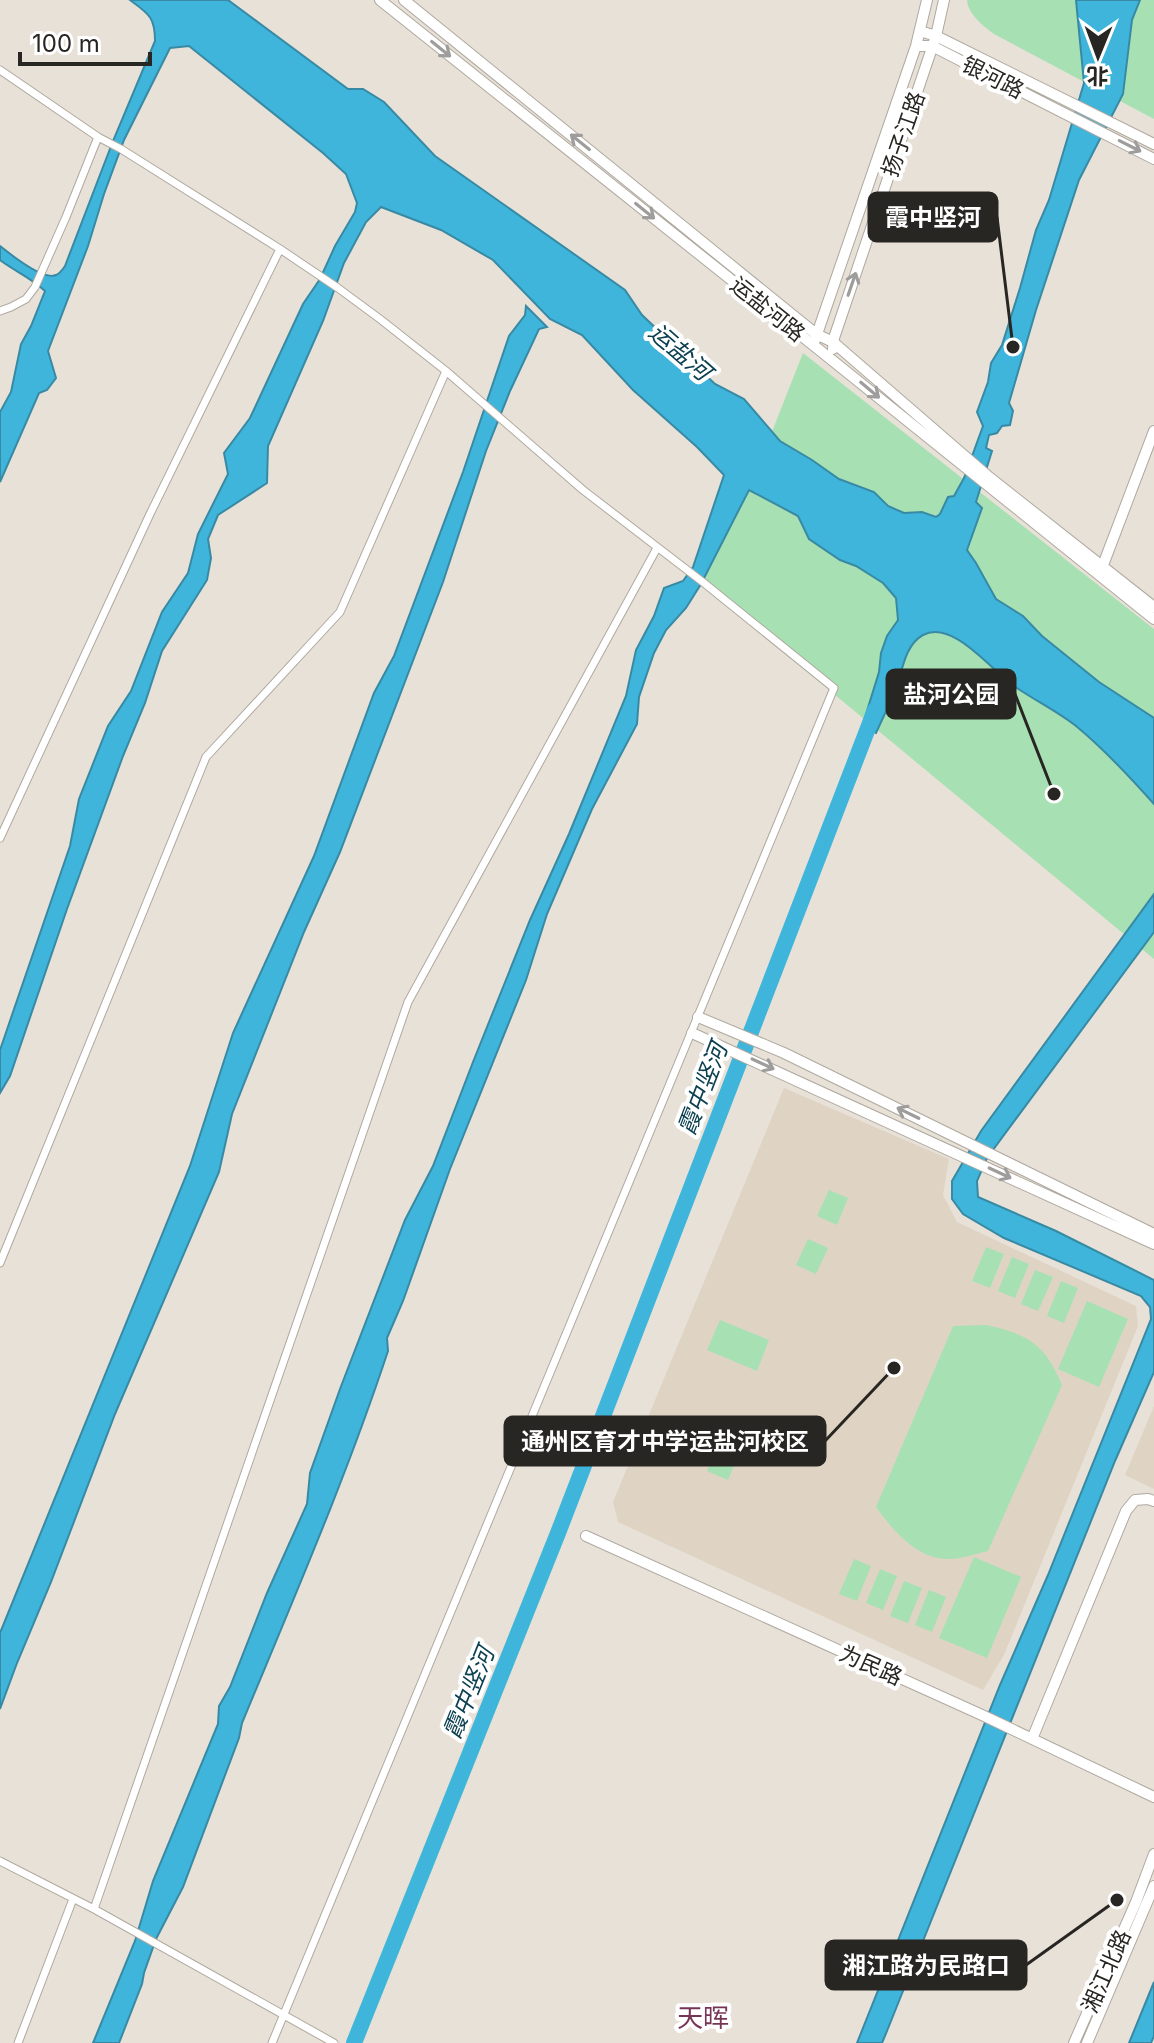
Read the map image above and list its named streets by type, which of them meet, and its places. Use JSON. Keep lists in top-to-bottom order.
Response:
{
  "streets": {
    "main road": [
      "银河路",
      "扬子江路",
      "运盐河路",
      "为民路",
      "湘江北路"
    ]
  },
  "crossings": [
    ["银河路", "扬子江路"],
    ["扬子江路", "运盐河路"]
  ],
  "districts": ["天晖"],
  "water": ["运盐河", "霞中竖河"],
  "places": [
    "霞中竖河",
    "盐河公园",
    "通州区育才中学运盐河校区",
    "湘江路为民路口"
  ],
  "scale_bar": "100 m",
  "north": "bottom"
}
